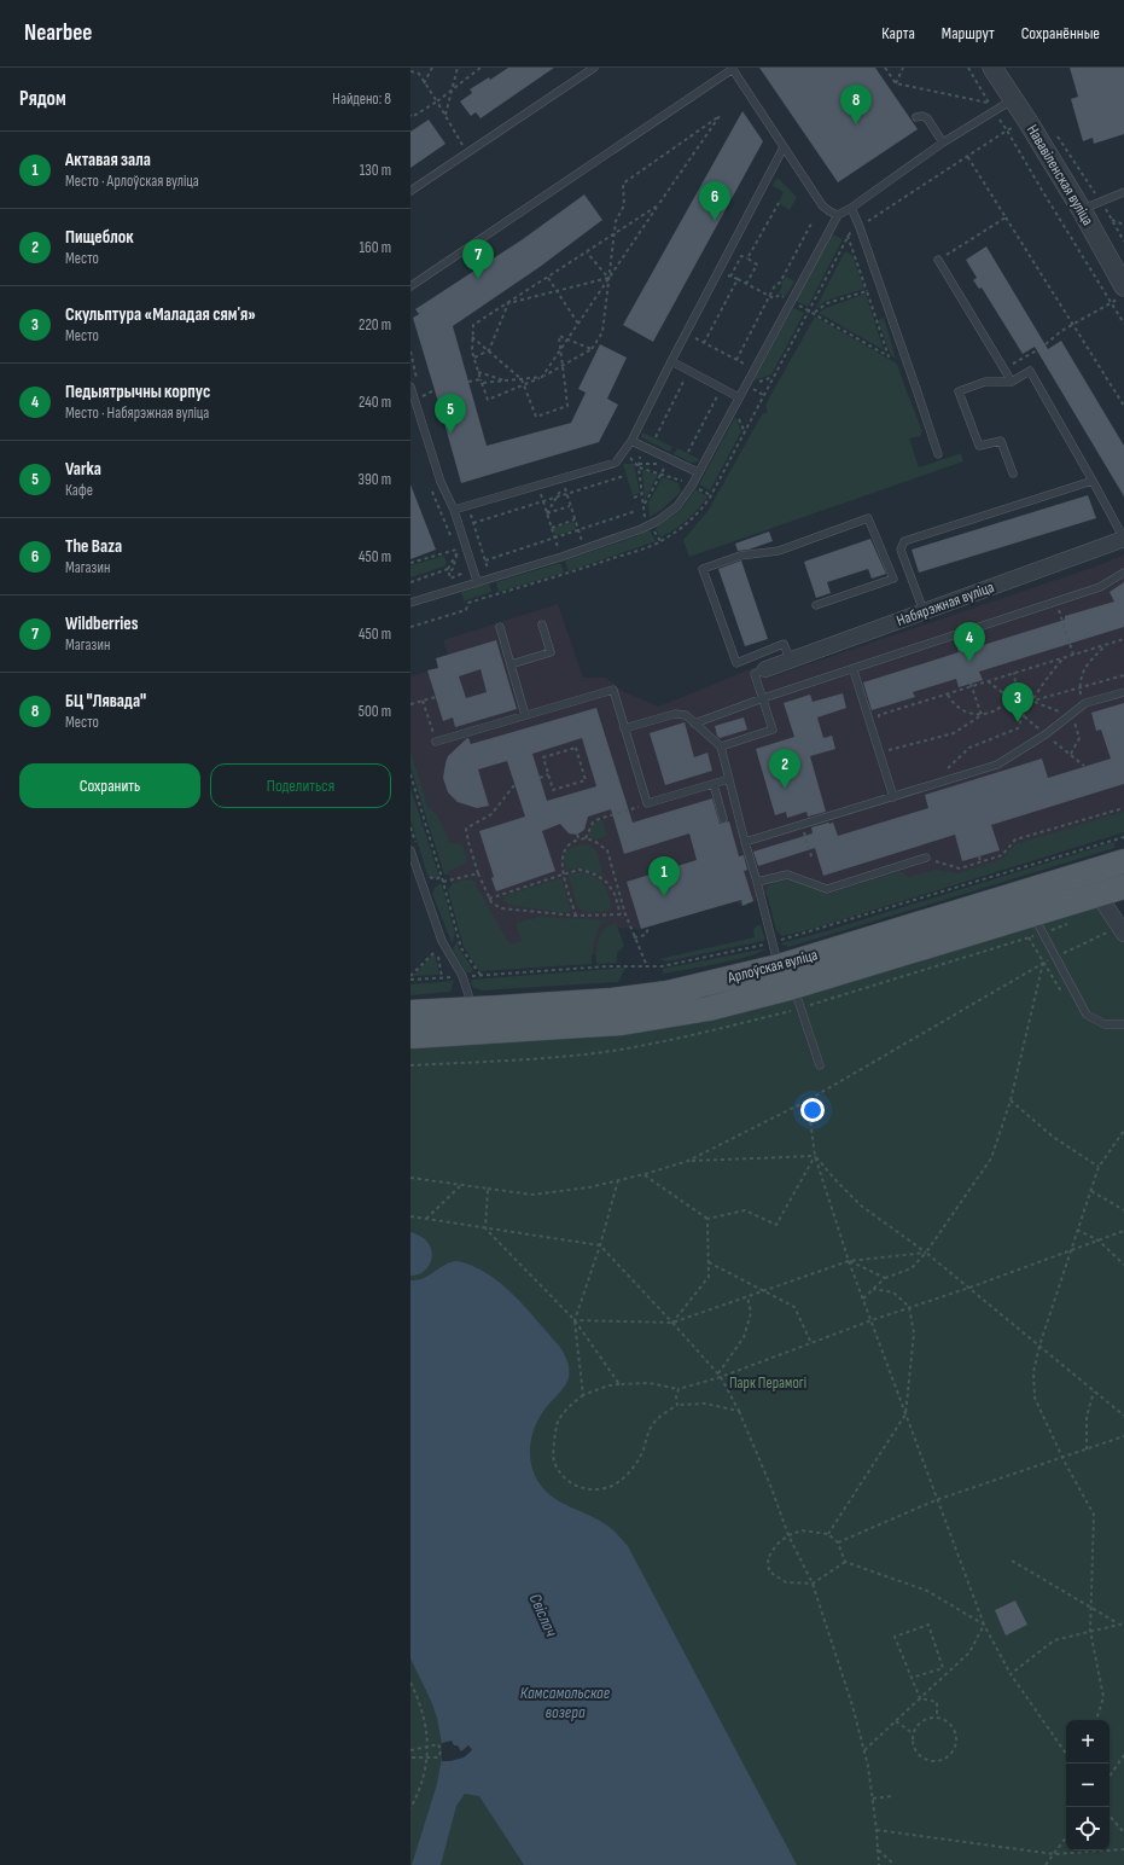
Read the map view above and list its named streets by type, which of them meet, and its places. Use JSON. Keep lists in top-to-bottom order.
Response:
{
  "streets": {
    "main road": ["Арлоўская вуліца"],
    "street": ["Нававіленская вуліца", "Набярэжная вуліца"]
  },
  "water": ["Свіслач", "Камсамольскае возера"],
  "parks": ["Парк Перамогі"],
  "page": {
    "header": "Nearbee",
    "nav": ["Карта", "Маршрут", "Сохранённые"],
    "heading": ["Рядом", "Найдено: 8"],
    "pins": [
      "8",
      "6",
      "7",
      "5",
      "4",
      "3",
      "2",
      "1"
    ],
    "list": [
      {
        "mark": "1",
        "name": "Актавая зала",
        "note": "Место · Арлоўская вуліца",
        "value": "130 m"
      },
      {
        "mark": "2",
        "name": "Пищеблок",
        "note": "Место",
        "value": "160 m"
      },
      {
        "mark": "3",
        "name": "Скульптура «Маладая сямʼя»",
        "note": "Место",
        "value": "220 m"
      },
      {
        "mark": "4",
        "name": "Педыятрычны корпус",
        "note": "Место · Набярэжная вуліца",
        "value": "240 m"
      },
      {
        "mark": "5",
        "name": "Varka",
        "note": "Кафе",
        "value": "390 m"
      },
      {
        "mark": "6",
        "name": "The Baza",
        "note": "Магазин",
        "value": "450 m"
      },
      {
        "mark": "7",
        "name": "Wildberries",
        "note": "Магазин",
        "value": "450 m"
      },
      {
        "mark": "8",
        "name": "БЦ \"Лявада\"",
        "note": "Место",
        "value": "500 m"
      }
    ],
    "buttons": ["Сохранить", "Поделиться"],
    "map_buttons": ["+", "−"]
  }
}
